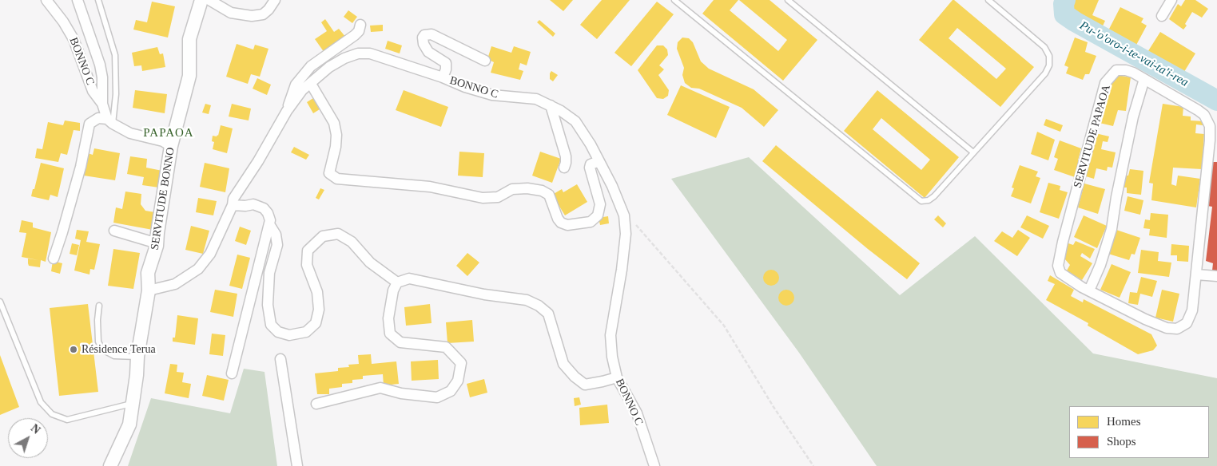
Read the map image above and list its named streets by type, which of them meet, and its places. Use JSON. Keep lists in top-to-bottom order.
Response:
{
  "streets": {
    "street": ["BONNO C", "SERVITUDE PAPAOA", "SERVITUDE BONNO"]
  },
  "crossings": [
    ["BONNO C", "SERVITUDE BONNO"]
  ],
  "districts": ["PAPAOA"],
  "water": ["Pu-'o'oro-i-te-vai-ta'i-rea"],
  "places": ["Résidence Terua"],
  "legend": ["Homes", "Shops"],
  "north": "top right"
}
